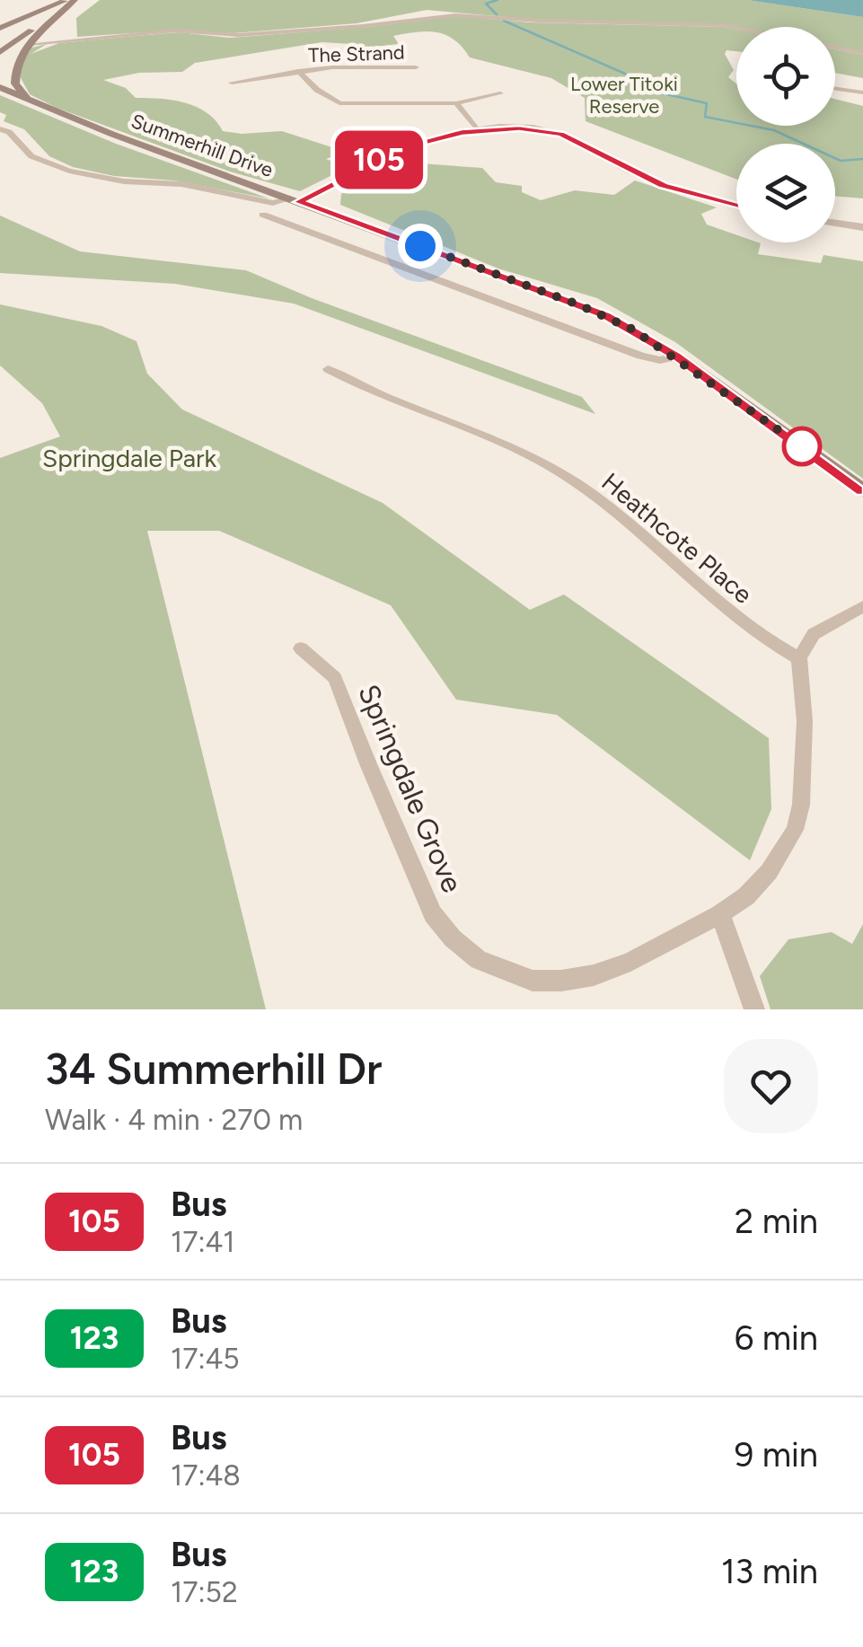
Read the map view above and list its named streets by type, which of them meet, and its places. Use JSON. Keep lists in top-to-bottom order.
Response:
{
  "streets": {
    "main road": ["Summerhill Drive"],
    "street": ["The Strand", "Heathcote Place", "Springdale Grove"]
  },
  "crossings": [
    ["Heathcote Place", "Springdale Grove"]
  ],
  "parks": ["Lower Titoki Reserve", "Springdale Park"],
  "lines": ["bus line 105"],
  "page": {
    "on_map": "105",
    "heading": ["34 Summerhill Dr", "Walk · 4 min · 270 m"],
    "list": [
      {
        "mark": "105",
        "name": "Bus",
        "note": "17:41",
        "value": "2 min"
      },
      {
        "mark": "123",
        "name": "Bus",
        "note": "17:45",
        "value": "6 min"
      },
      {
        "mark": "105",
        "name": "Bus",
        "note": "17:48",
        "value": "9 min"
      },
      {
        "mark": "123",
        "name": "Bus",
        "note": "17:52",
        "value": "13 min"
      }
    ]
  }
}
